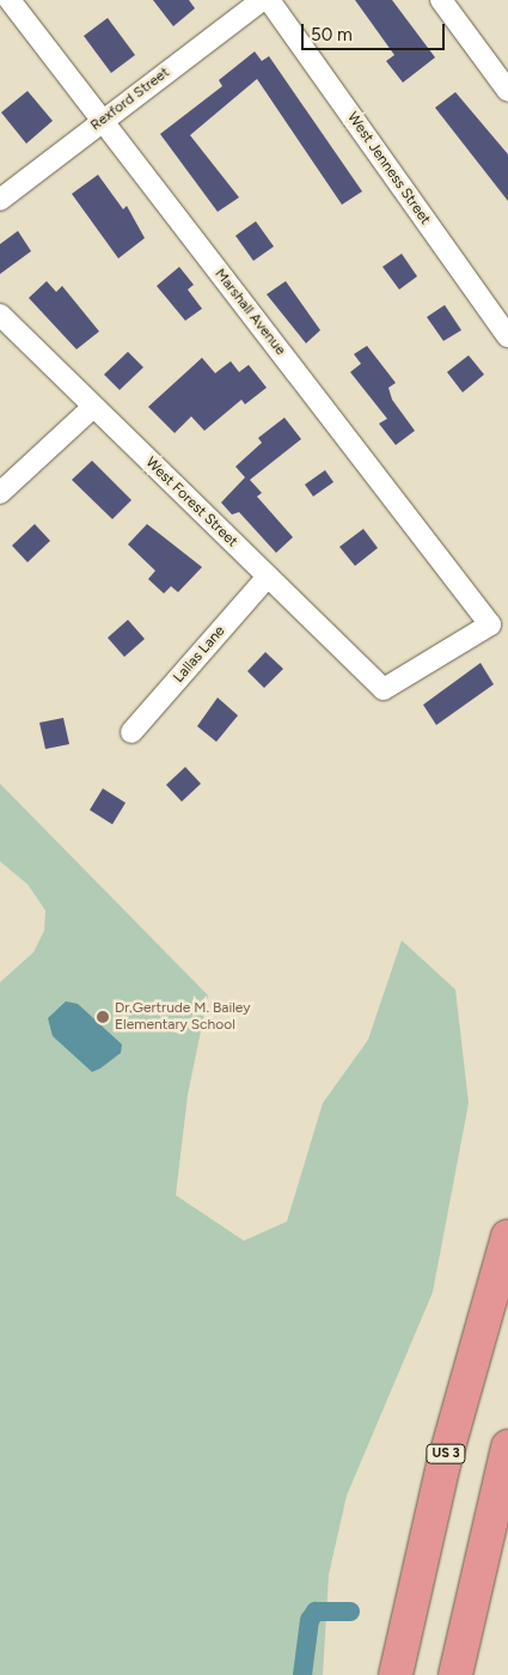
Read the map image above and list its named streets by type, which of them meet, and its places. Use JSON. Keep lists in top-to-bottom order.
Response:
{
  "streets": {
    "highway": ["US 3"],
    "street": [
      "Rexford Street",
      "West Jenness Street",
      "Marshall Avenue",
      "West Forest Street",
      "Lallas Lane"
    ]
  },
  "crossings": [
    ["Rexford Street", "Marshall Avenue"],
    ["Marshall Avenue", "West Forest Street"],
    ["West Forest Street", "Lallas Lane"]
  ],
  "places": ["Dr.Gertrude M. Bailey Elementary School"],
  "scale_bar": "50 m"
}
